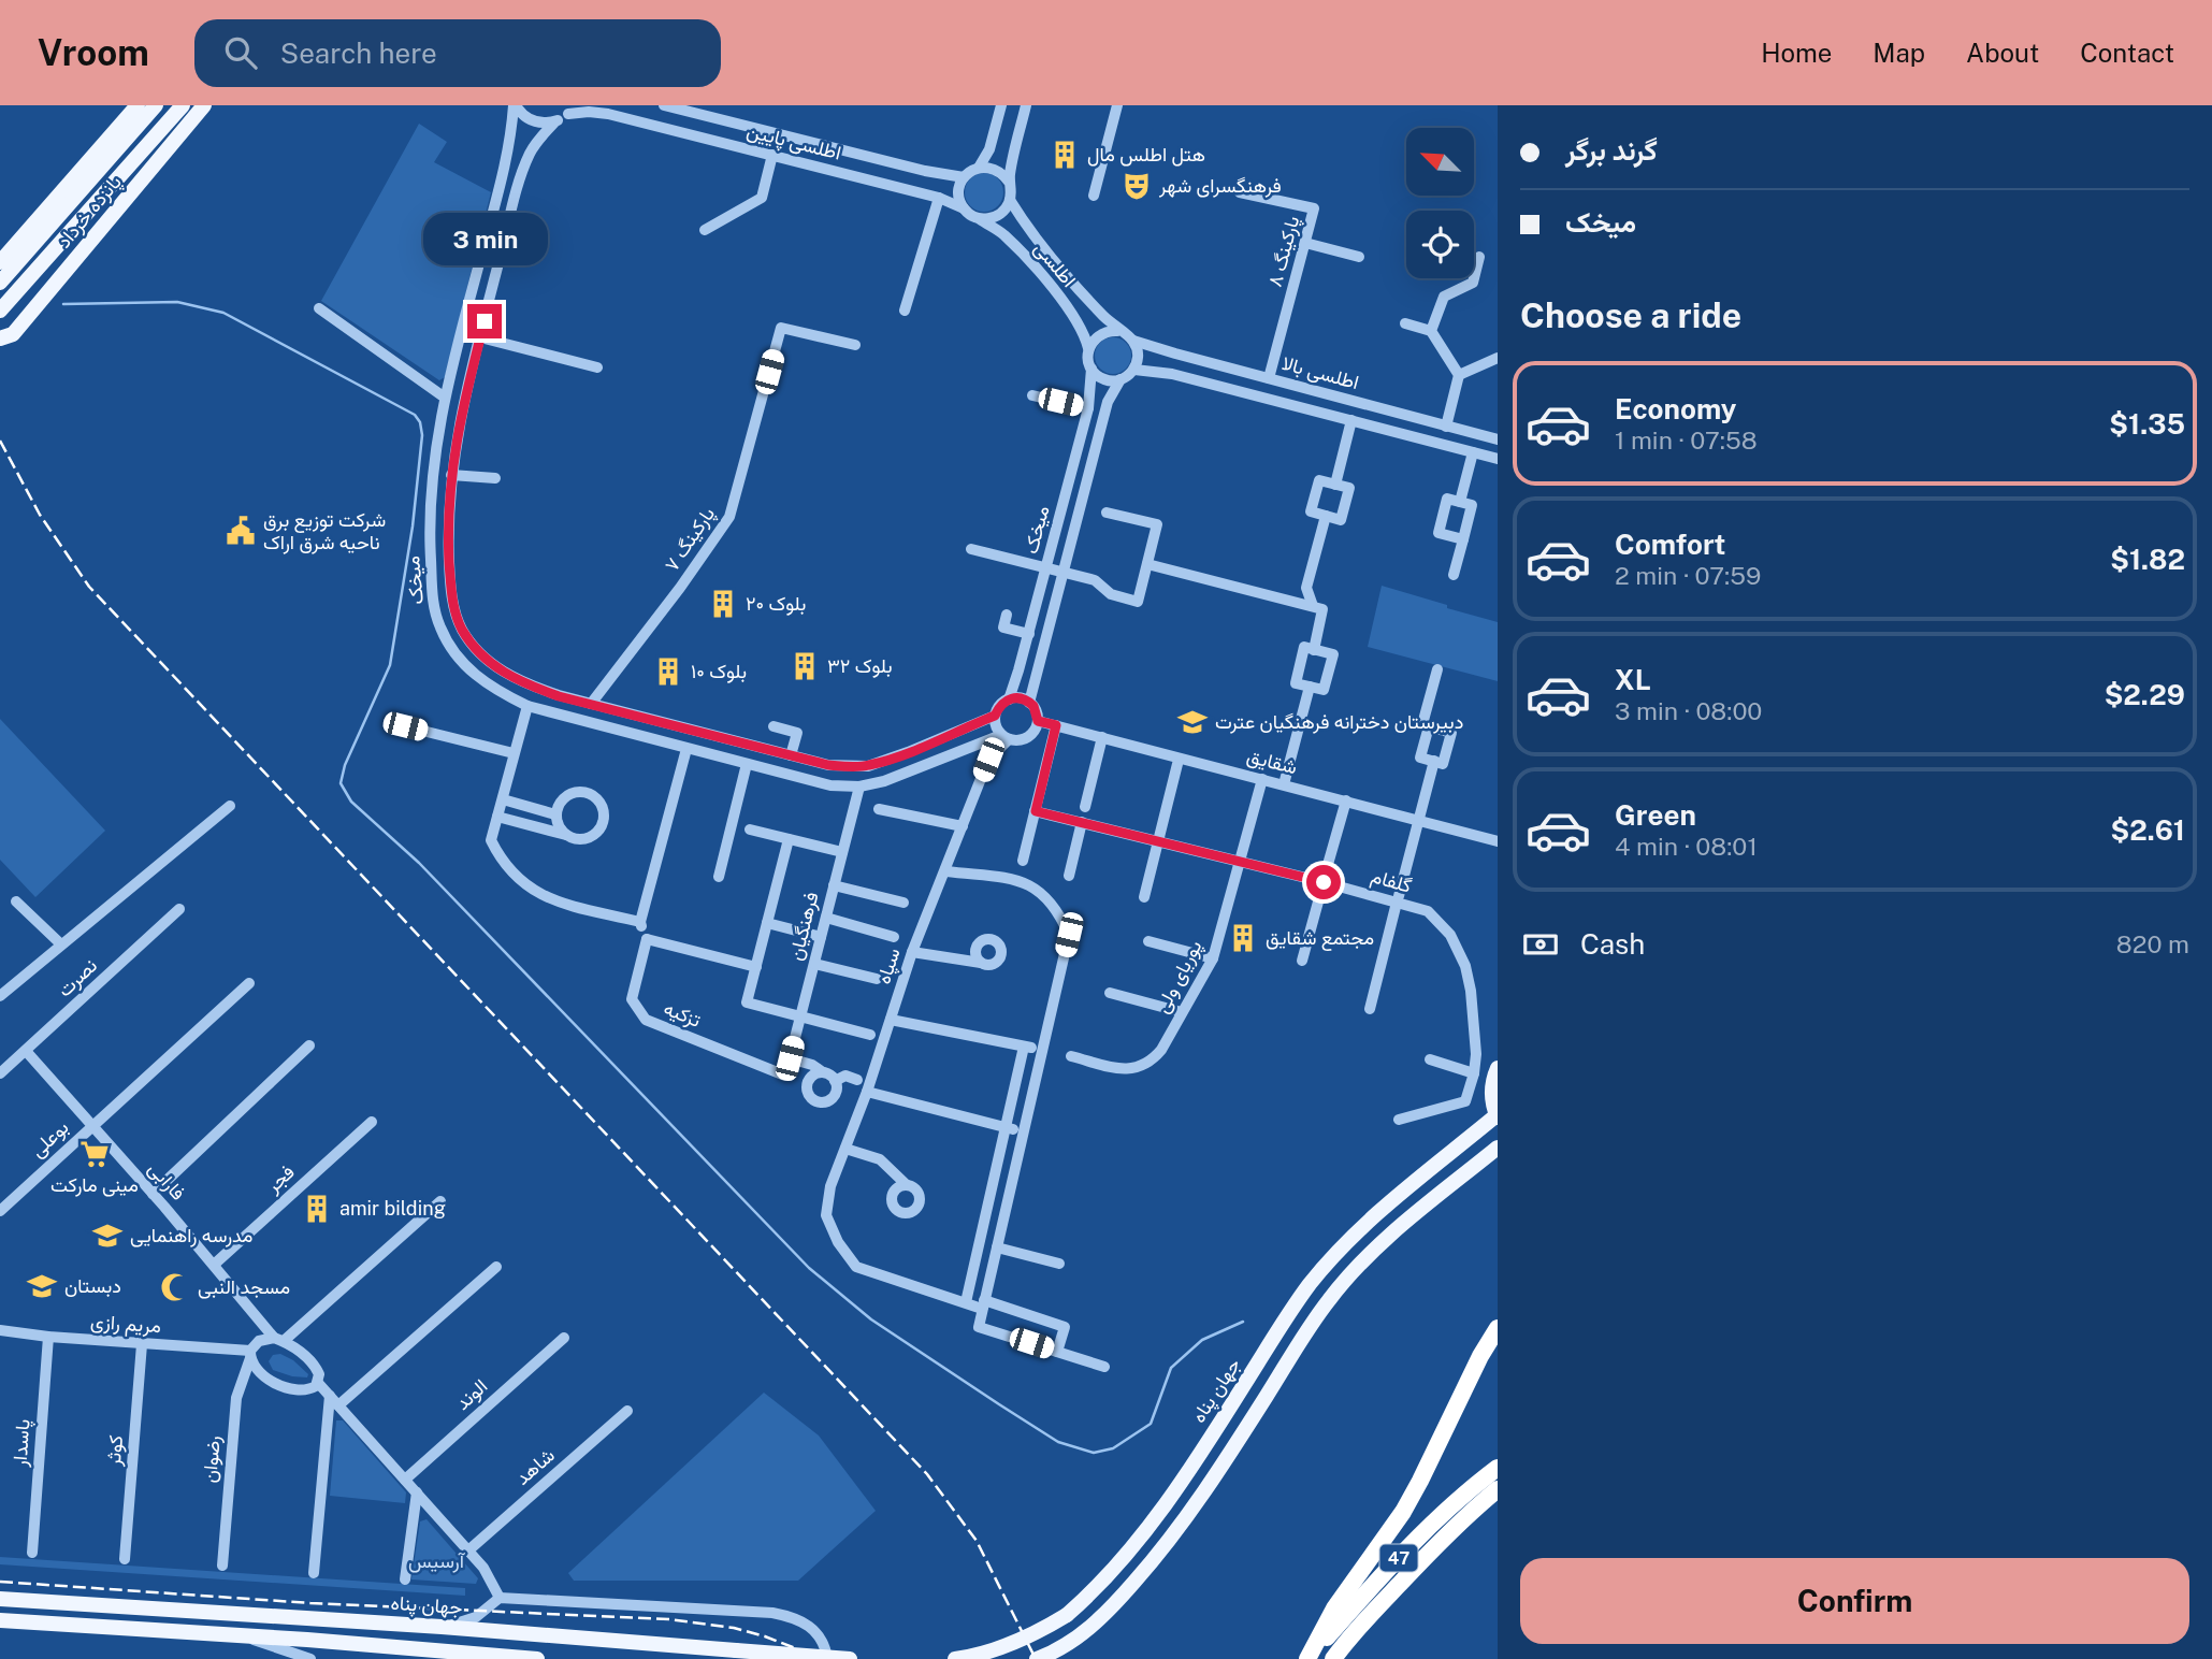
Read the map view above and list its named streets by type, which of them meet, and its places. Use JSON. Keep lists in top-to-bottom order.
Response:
{
  "streets": {
    "highway": ["47"],
    "main road": ["پانزده خرداد", "جهان پناه"],
    "street": [
      "اطلسی پایین",
      "پارکینگ ۸",
      "اطلسی",
      "اطلسی بالا",
      "میخک",
      "پارکینگ ۷",
      "شقایق",
      "گلفام",
      "فرهنگیان",
      "سپاه",
      "پوریای ولی",
      "نصرت",
      "تزکیه",
      "بوعلی",
      "فجر",
      "فارابی",
      "مریم رازی",
      "الوند",
      "پاسدار",
      "کوثر",
      "رضوان",
      "شاهد"
    ]
  },
  "crossings": [
    ["اطلسی پایین", "اطلسی"],
    ["پارکینگ ۸", "اطلسی بالا"],
    ["اطلسی", "اطلسی بالا"],
    ["اطلسی", "میخک"],
    ["اطلسی بالا", "میخک"],
    ["میخک", "پارکینگ ۷"],
    ["میخک", "شقایق"],
    ["میخک", "فرهنگیان"],
    ["میخک", "سپاه"],
    ["شقایق", "سپاه"],
    ["شقایق", "پوریای ولی"],
    ["گلفام", "پوریای ولی"],
    ["فرهنگیان", "تزکیه"],
    ["نصرت", "فارابی"],
    ["بوعلی", "فارابی"],
    ["فجر", "فارابی"],
    ["مریم رازی", "پاسدار"],
    ["مریم رازی", "کوثر"],
    ["مریم رازی", "رضوان"]
  ],
  "parks": ["آرسیس"],
  "places": {
    "building": [
      "هتل اطلس مال",
      "بلوک ۲۰",
      "بلوک ۳۲",
      "بلوک ۱۰",
      "مجتمع شقایق",
      "amir bilding"
    ],
    "theatre": ["فرهنگسرای شهر"],
    "public building": ["شرکت توزیع برق ناحیه شرق اراک"],
    "school or university": ["دبیرستان دخترانه فرهنگیان عترت", "مدرسه راهنمایی", "دبستان"],
    "supermarket": ["مینی مارکت"],
    "mosque": ["مسجد النبی"]
  },
  "north": "top left",
  "page": {
    "header": "Vroom",
    "search": "Search here",
    "nav": [
      "Home",
      "Map",
      "About",
      "Contact"
    ],
    "banner": ["گرند برگر", "میخک"],
    "bubble": "3 min",
    "heading": "Choose a ride",
    "list": [
      {
        "name": "Economy",
        "note": "1 min · 07:58",
        "value": "$1.35"
      },
      {
        "name": "Comfort",
        "note": "2 min · 07:59",
        "value": "$1.82"
      },
      {
        "name": "XL",
        "note": "3 min · 08:00",
        "value": "$2.29"
      },
      {
        "name": "Green",
        "note": "4 min · 08:01",
        "value": "$2.61"
      }
    ],
    "pay": ["Cash", "820 m"],
    "buttons": "Confirm"
  }
}
